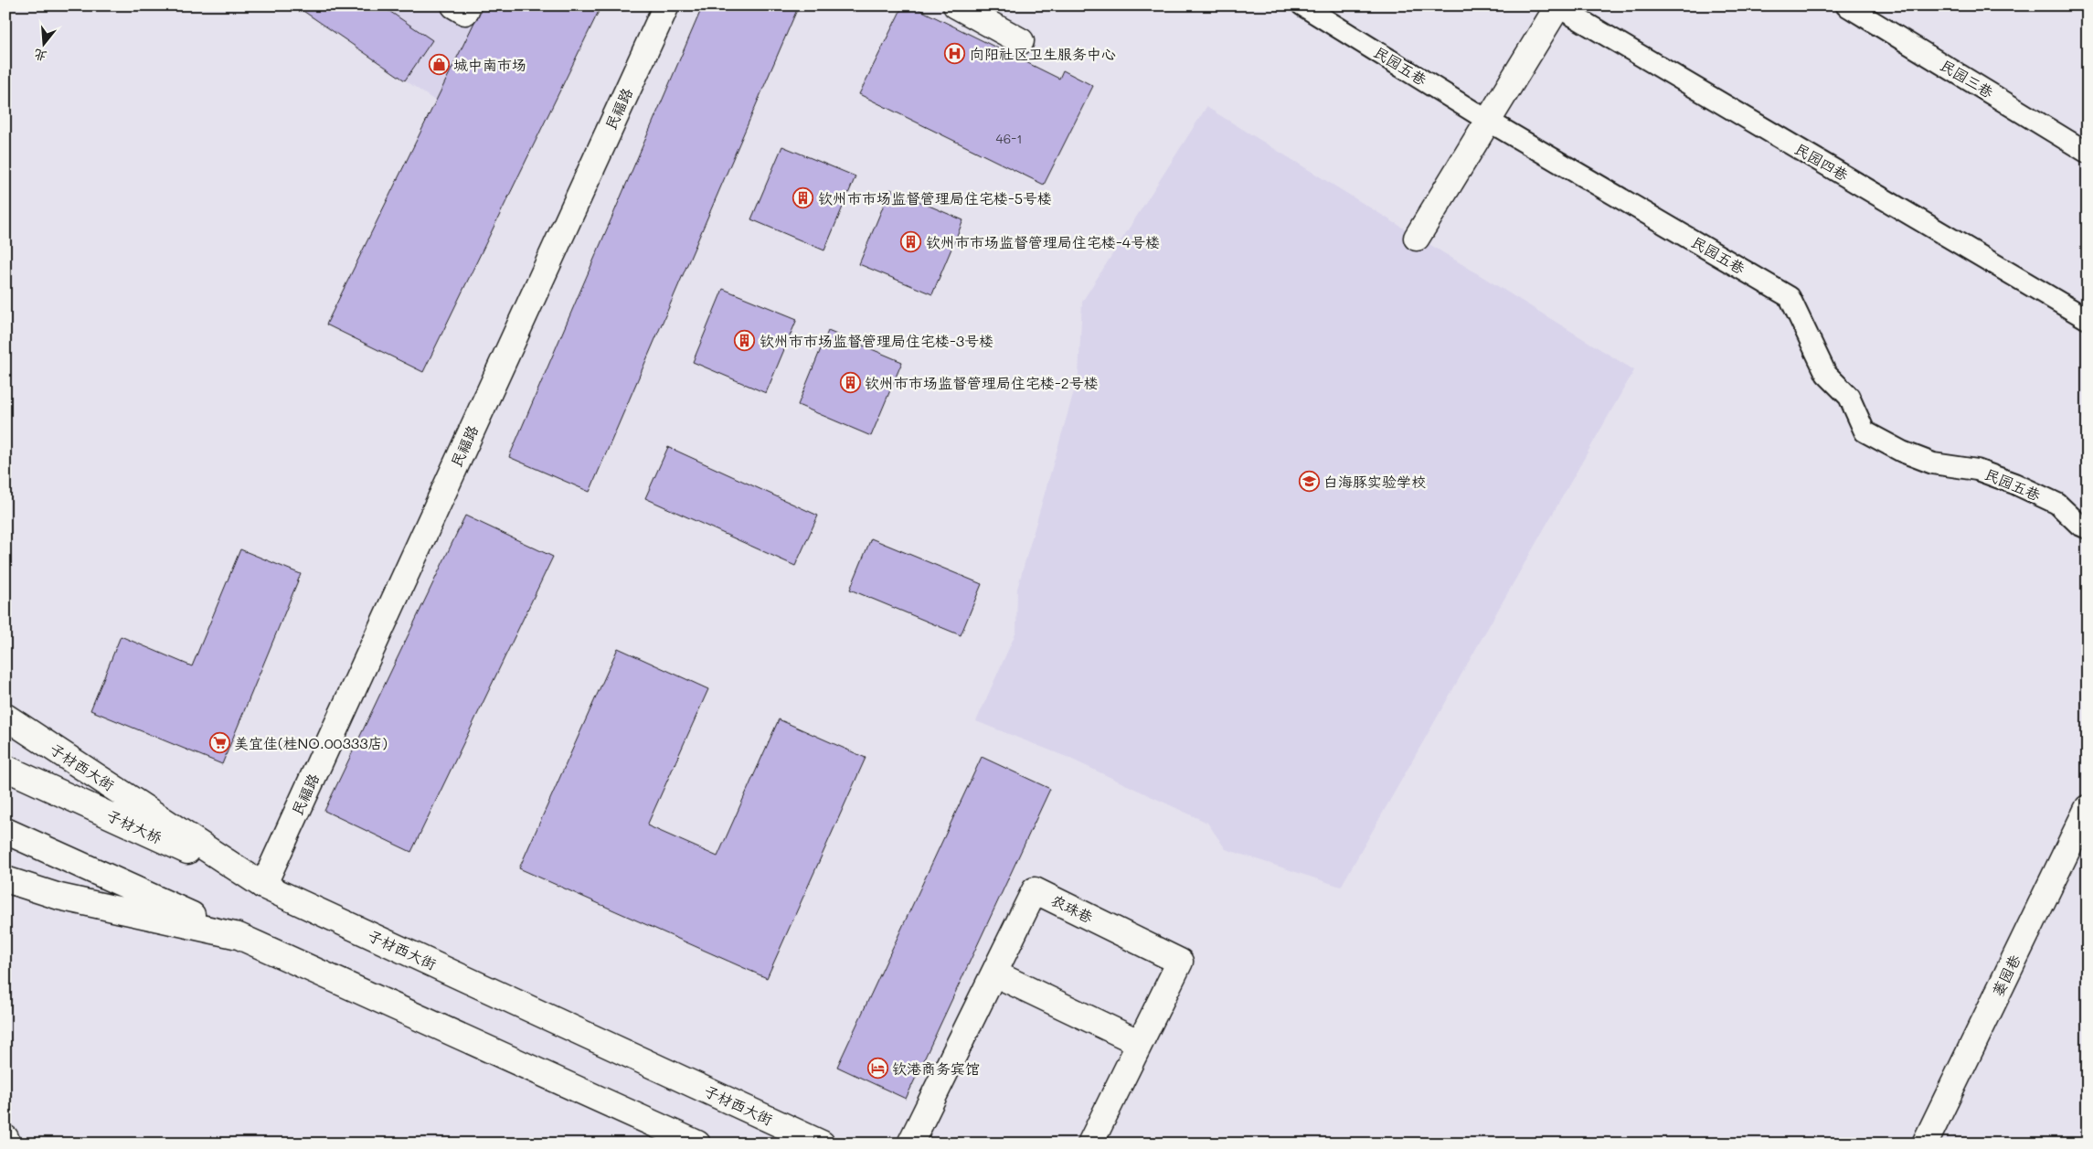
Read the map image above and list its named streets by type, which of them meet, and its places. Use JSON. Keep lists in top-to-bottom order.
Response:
{
  "streets": {
    "street": [
      "民福路",
      "子材西大街",
      "子材大桥",
      "农珠巷",
      "蒌园巷"
    ],
    "lane": ["民园五巷", "民园三巷", "民园四巷"]
  },
  "crossings": [
    ["民福路", "子材西大街"],
    ["民福路", "子材大桥"],
    ["子材西大街", "子材大桥"]
  ],
  "places": {
    "hospital": ["向阳社区卫生服务中心"],
    "shop": ["城中南市场"],
    "building": [
      "钦州市市场监督管理局住宅楼-5号楼",
      "钦州市市场监督管理局住宅楼-4号楼",
      "钦州市市场监督管理局住宅楼-3号楼",
      "钦州市市场监督管理局住宅楼-2号楼"
    ],
    "school or university": ["白海豚实验学校"],
    "supermarket": ["美宜佳(桂NO.00333店)"],
    "hotel": ["钦港商务宾馆"]
  },
  "house_numbers": ["46-1"],
  "north": "bottom"
}
